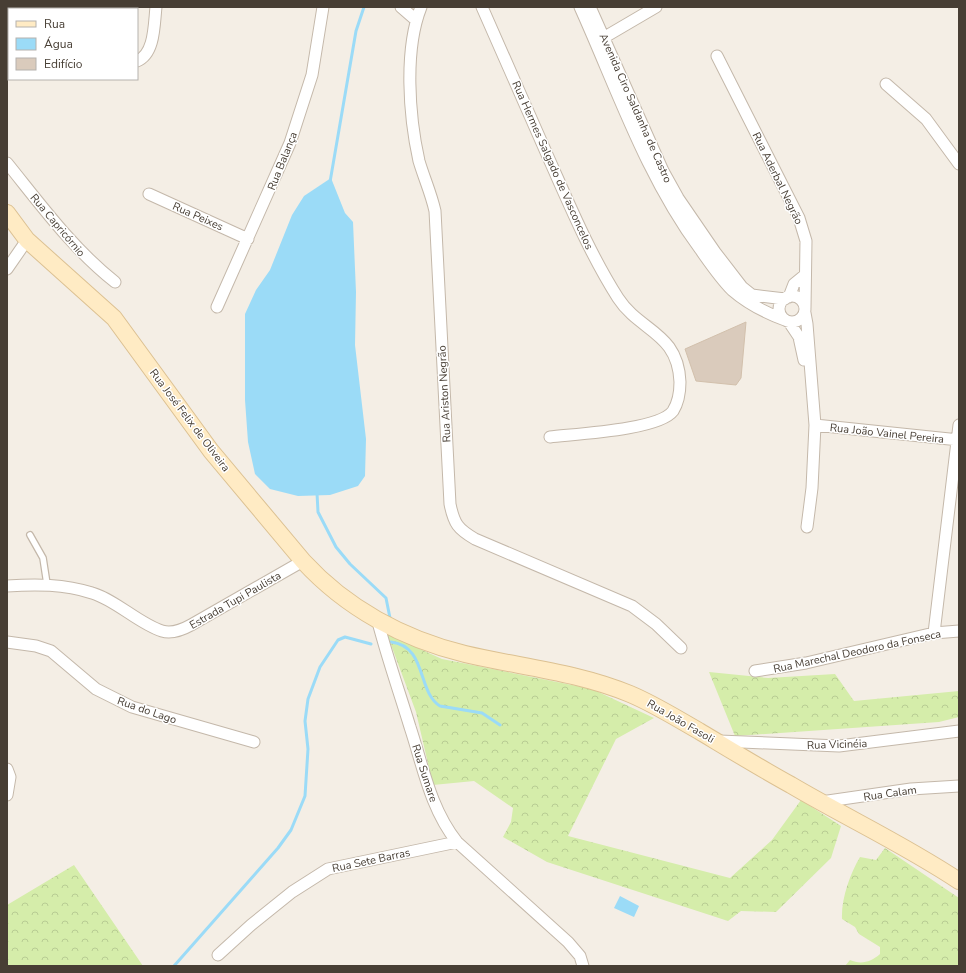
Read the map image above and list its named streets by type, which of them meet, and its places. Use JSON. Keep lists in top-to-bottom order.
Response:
{
  "streets": {
    "main road": ["Rua José Felix de Oliveira", "Rua João Fasoli"],
    "street": [
      "Avenida Ciro Saldanha de Castro",
      "Rua Balança",
      "Rua Hermes Salgado de Vasconcelos",
      "Rua Aderbal Negrão",
      "Rua Peixes",
      "Rua Capricórnio",
      "Rua Ariston Negrão",
      "Rua João Vainel Pereira",
      "Estrada Tupi Paulista",
      "Rua Marechal Deodoro da Fonseca",
      "Rua do Lago",
      "Rua Vicinéia",
      "Rua Sumare",
      "Rua Calam",
      "Rua Sete Barras"
    ]
  },
  "crossings": [
    ["Avenida Ciro Saldanha de Castro", "Rua Aderbal Negrão"],
    ["Rua Balança", "Rua Peixes"],
    ["Rua Aderbal Negrão", "Rua João Vainel Pereira"],
    ["Rua José Felix de Oliveira", "Estrada Tupi Paulista"],
    ["Rua José Felix de Oliveira", "Rua João Fasoli"],
    ["Rua José Felix de Oliveira", "Rua Sumare"],
    ["Rua João Fasoli", "Rua Vicinéia"],
    ["Rua João Fasoli", "Rua Sumare"],
    ["Rua João Fasoli", "Rua Calam"],
    ["Rua Sumare", "Rua Sete Barras"]
  ],
  "legend": ["Rua", "Água", "Edifício"]
}
